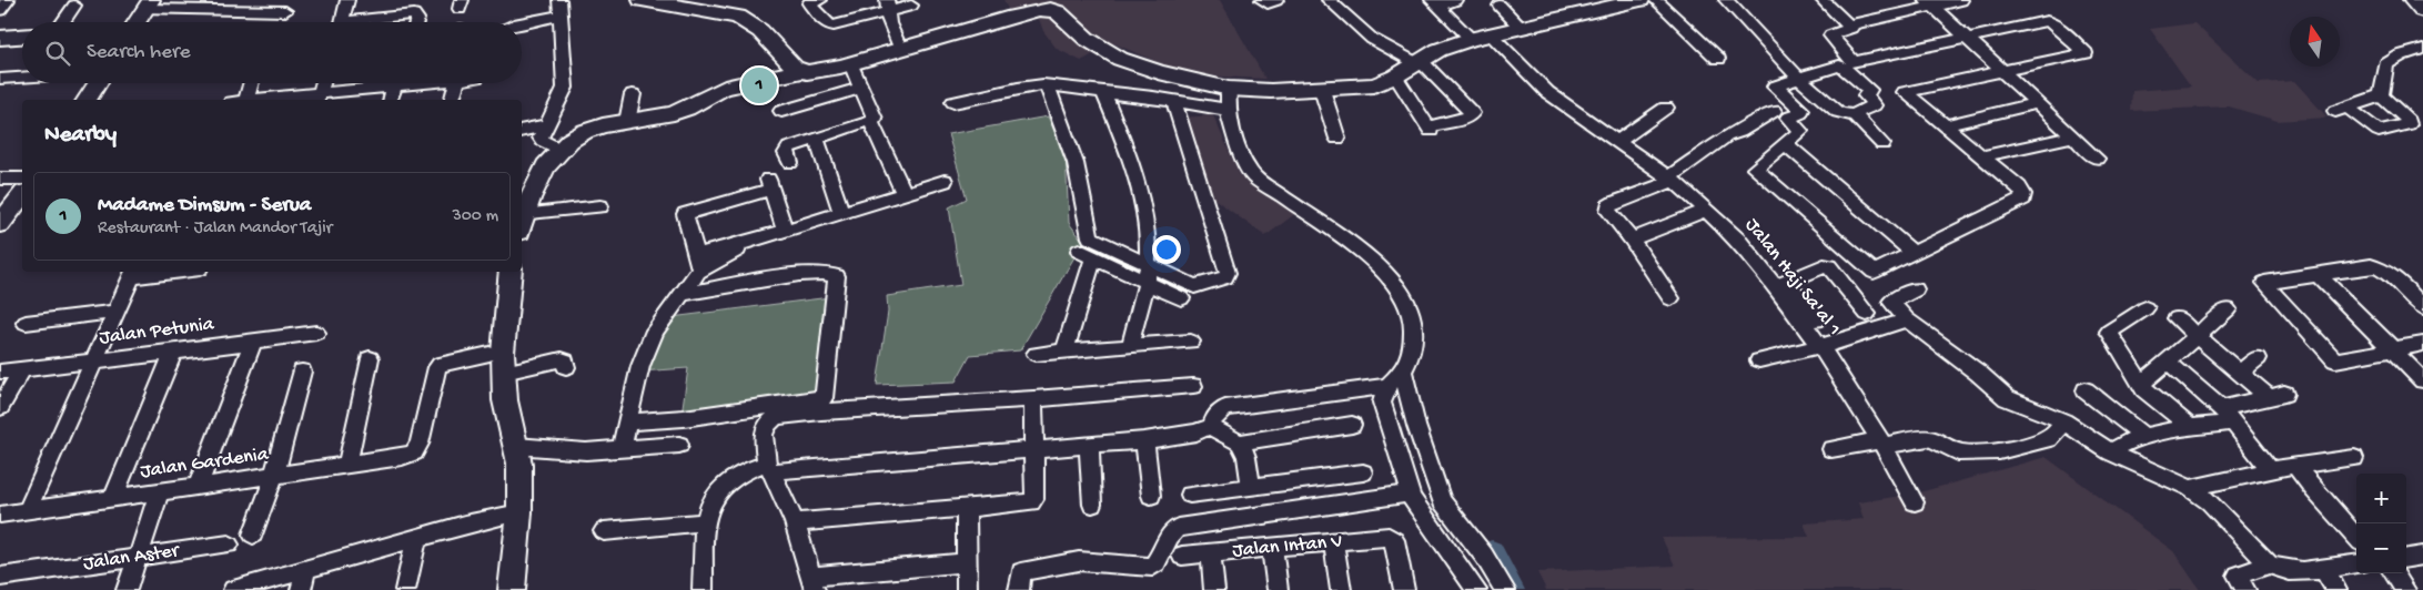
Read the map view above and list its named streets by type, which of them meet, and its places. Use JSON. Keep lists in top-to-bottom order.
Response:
{
  "streets": {
    "street": [
      "Jalan Haji Sa'al 1",
      "Jalan Petunia",
      "Jalan Gardenia",
      "Jalan Intan V",
      "Jalan Aster"
    ]
  },
  "north": "top",
  "page": {
    "search": "Search here",
    "pins": "1",
    "heading": "Nearby",
    "list": [
      {
        "mark": "1",
        "name": "Madame Dimsum - Serua",
        "note": "Restaurant · Jalan Mandor Tajir",
        "value": "300 m"
      }
    ],
    "map_buttons": ["+", "−"]
  }
}
